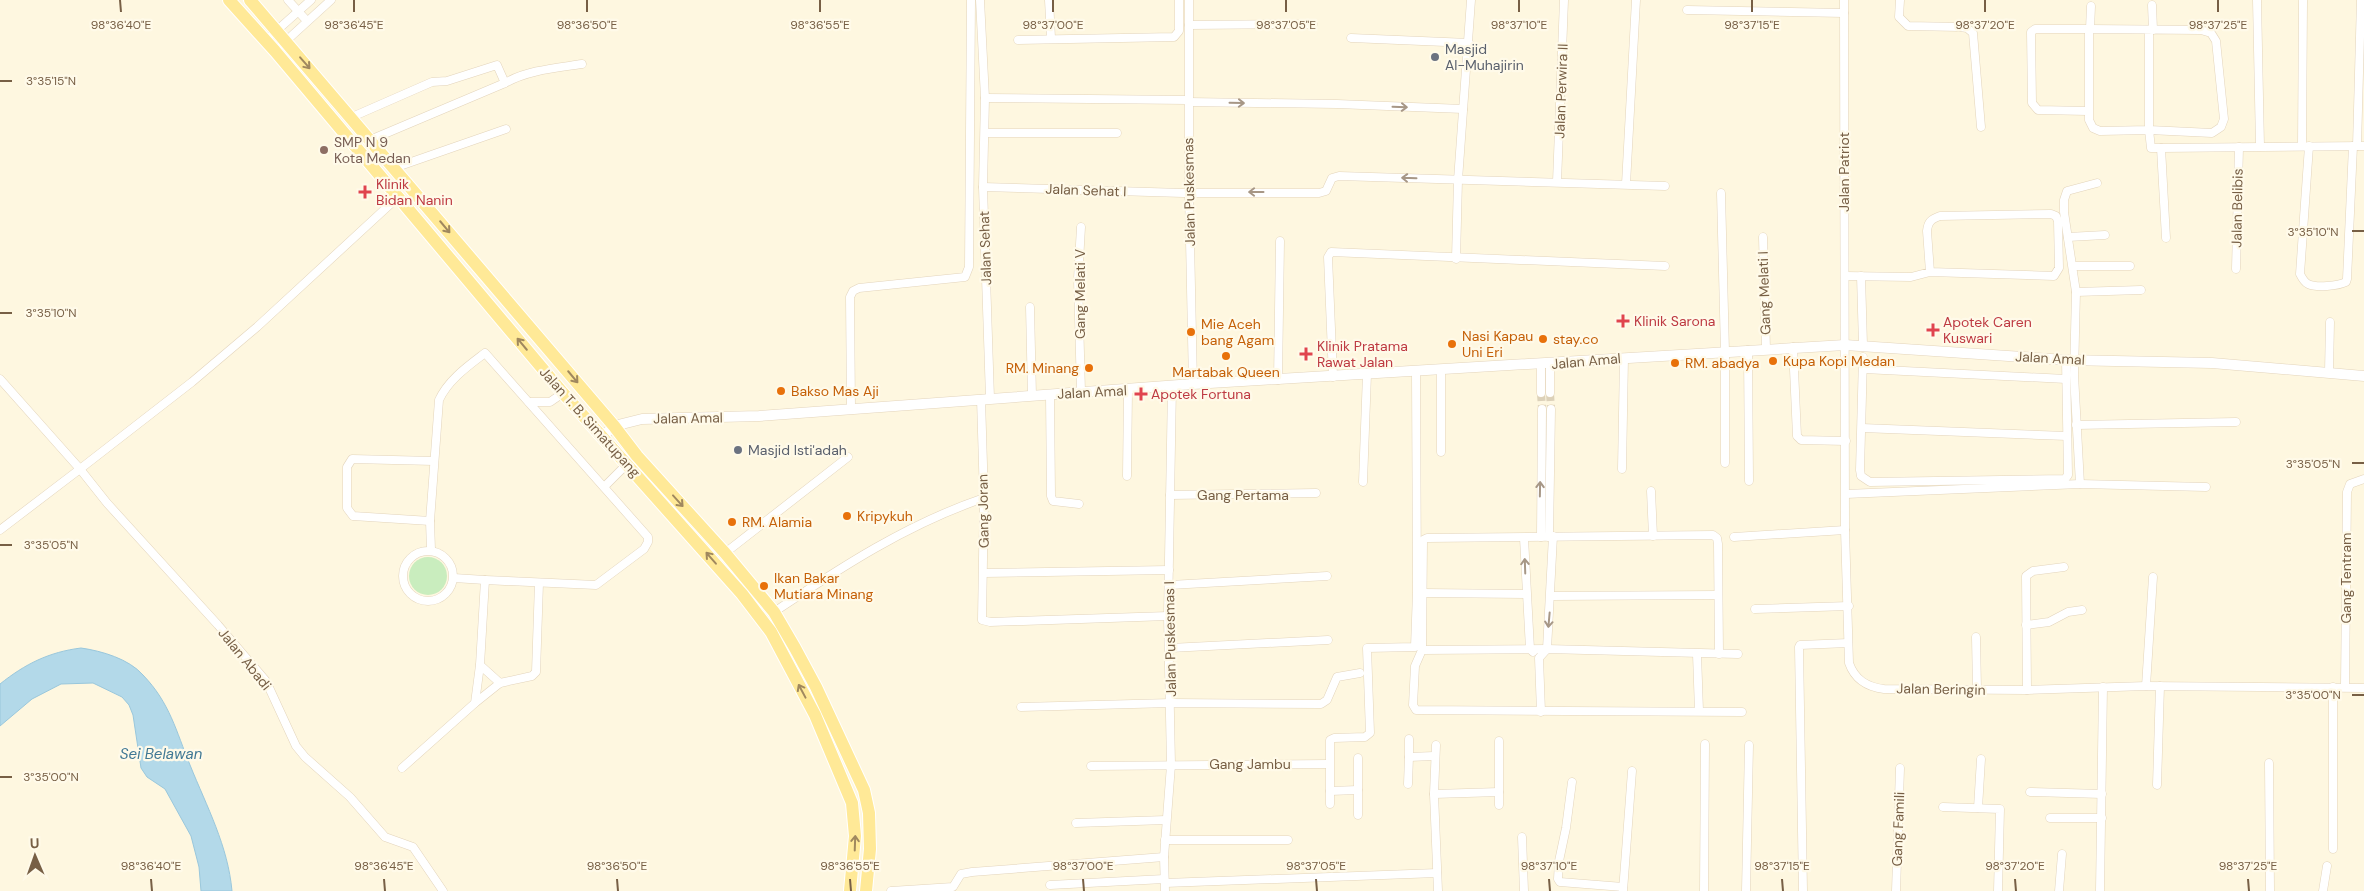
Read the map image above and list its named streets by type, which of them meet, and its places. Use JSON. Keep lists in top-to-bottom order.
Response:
{
  "streets": {
    "main road": ["Jalan T. B. Simatupang"],
    "street": [
      "Jalan Perwira II",
      "Jalan Patriot",
      "Jalan Sehat I",
      "Jalan Puskesmas",
      "Jalan Belibis",
      "Jalan Sehat",
      "Gang Melati I",
      "Gang Melati V",
      "Jalan Amal",
      "Gang Pertama",
      "Gang Joran",
      "Gang Tentram",
      "Jalan Puskesmas I",
      "Jalan Abadi",
      "Jalan Beringin",
      "Gang Jambu",
      "Gang Famili"
    ]
  },
  "crossings": [
    ["Jalan Perwira II", "Jalan Sehat I"],
    ["Jalan Patriot", "Jalan Amal"],
    ["Jalan Patriot", "Jalan Beringin"],
    ["Jalan Sehat I", "Jalan Puskesmas"],
    ["Jalan Sehat I", "Jalan Sehat"],
    ["Jalan Puskesmas", "Jalan Amal"],
    ["Jalan Sehat", "Jalan Amal"],
    ["Jalan Sehat", "Gang Joran"],
    ["Gang Melati I", "Jalan Amal"],
    ["Gang Melati V", "Jalan Amal"],
    ["Jalan Amal", "Jalan T. B. Simatupang"],
    ["Jalan Amal", "Gang Joran"],
    ["Jalan Amal", "Jalan Puskesmas I"],
    ["Jalan Amal", "Jalan Beringin"],
    ["Gang Pertama", "Jalan Puskesmas I"],
    ["Gang Joran", "Jalan Puskesmas I"],
    ["Gang Tentram", "Jalan Beringin"],
    ["Jalan Puskesmas I", "Gang Jambu"]
  ],
  "one_way": ["Jalan Sehat I"],
  "water": ["Sei Belawan"],
  "places": {
    "other": [
      "Masjid Al-Muhajirin",
      "SMP N 9 Kota Medan",
      "Mie Aceh bang Agam",
      "stay.co",
      "Nasi Kapau Uni Eri",
      "Martabak Queen",
      "Kupa Kopi Medan",
      "RM. abadya",
      "RM. Minang",
      "Bakso Mas Aji",
      "Masjid Isti'adah",
      "Kripykuh",
      "RM. Alamia",
      "Ikan Bakar Mutiara Minang"
    ],
    "health": [
      "Klinik Bidan Nanin",
      "Klinik Sarona",
      "Apotek Caren Kuswari",
      "Klinik Pratama Rawat Jalan",
      "Apotek Fortuna"
    ]
  },
  "north": "top",
  "coordinates": [
    "98°36'40\"E",
    "98°36'45\"E",
    "98°36'50\"E",
    "98°36'55\"E",
    "98°37'00\"E",
    "98°37'05\"E",
    "98°37'10\"E",
    "98°37'15\"E",
    "98°37'20\"E",
    "98°37'25\"E",
    "3°35'15\"N",
    "3°35'10\"N",
    "3°35'05\"N",
    "3°35'00\"N"
  ]
}
